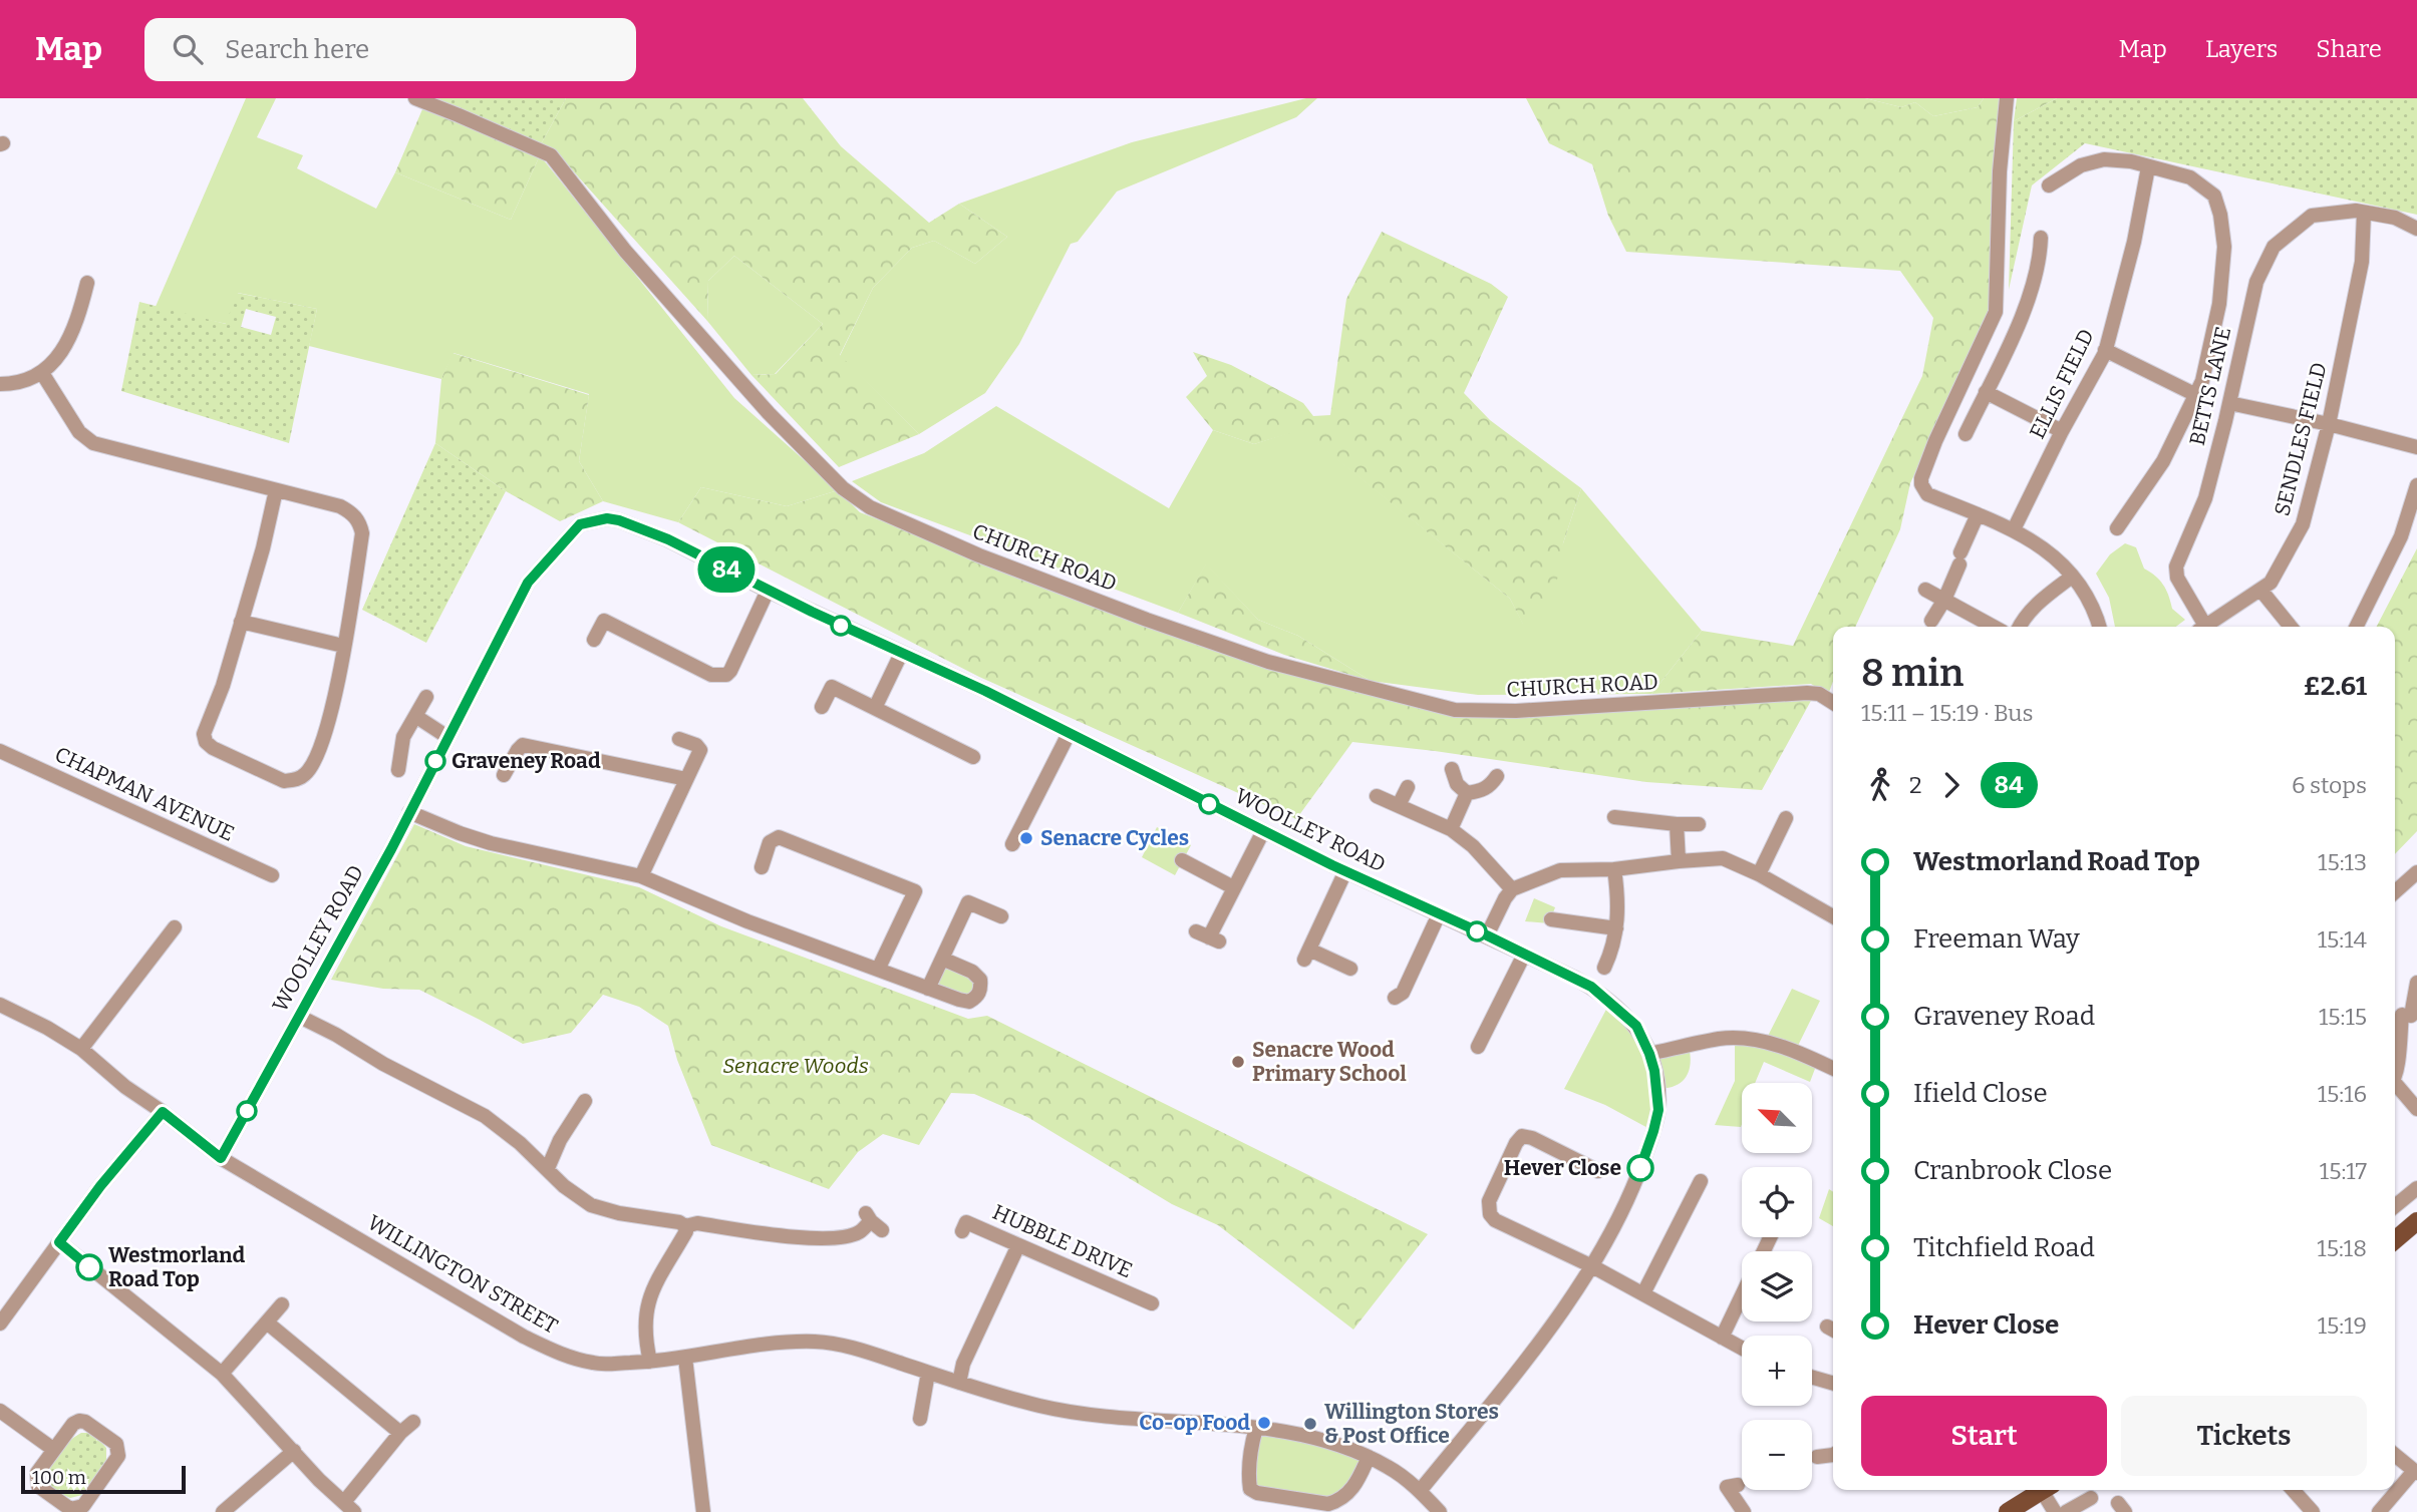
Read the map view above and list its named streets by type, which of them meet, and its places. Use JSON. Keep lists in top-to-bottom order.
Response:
{
  "streets": {
    "street": [
      "ELLIS FIELD",
      "BETTS LANE",
      "SENDLES FIELD",
      "CHURCH ROAD",
      "CHAPMAN AVENUE",
      "WOOLLEY ROAD",
      "HUBBLE DRIVE",
      "WILLINGTON STREET"
    ]
  },
  "crossings": [
    ["BETTS LANE", "SENDLES FIELD"],
    ["WOOLLEY ROAD", "WILLINGTON STREET"]
  ],
  "parks": ["Senacre Woods"],
  "places": [
    "Graveney Road",
    "Senacre Cycles",
    "Senacre Wood Primary School",
    "Hever Close",
    "Westmorland Road Top",
    "Co-op Food",
    "Willington Stores & Post Office"
  ],
  "lines": ["bus line 84"],
  "scale_bar": "100 m",
  "north": "top left",
  "page": {
    "header": "Map",
    "search": "Search here",
    "nav": ["Map", "Layers", "Share"],
    "on_map": "84",
    "heading": ["8 min", "15:11 – 15:19 · Bus", "£2.61"],
    "legs": ["2", "84", "6 stops"],
    "list": [
      {
        "name": "Westmorland Road Top",
        "value": "15:13"
      },
      {
        "name": "Freeman Way",
        "value": "15:14"
      },
      {
        "name": "Graveney Road",
        "value": "15:15"
      },
      {
        "name": "Ifield Close",
        "value": "15:16"
      },
      {
        "name": "Cranbrook Close",
        "value": "15:17"
      },
      {
        "name": "Titchfield Road",
        "value": "15:18"
      },
      {
        "name": "Hever Close",
        "value": "15:19"
      }
    ],
    "map_buttons": ["+", "−"],
    "buttons": ["Start", "Tickets"],
    "scale": "100 m"
  }
}
